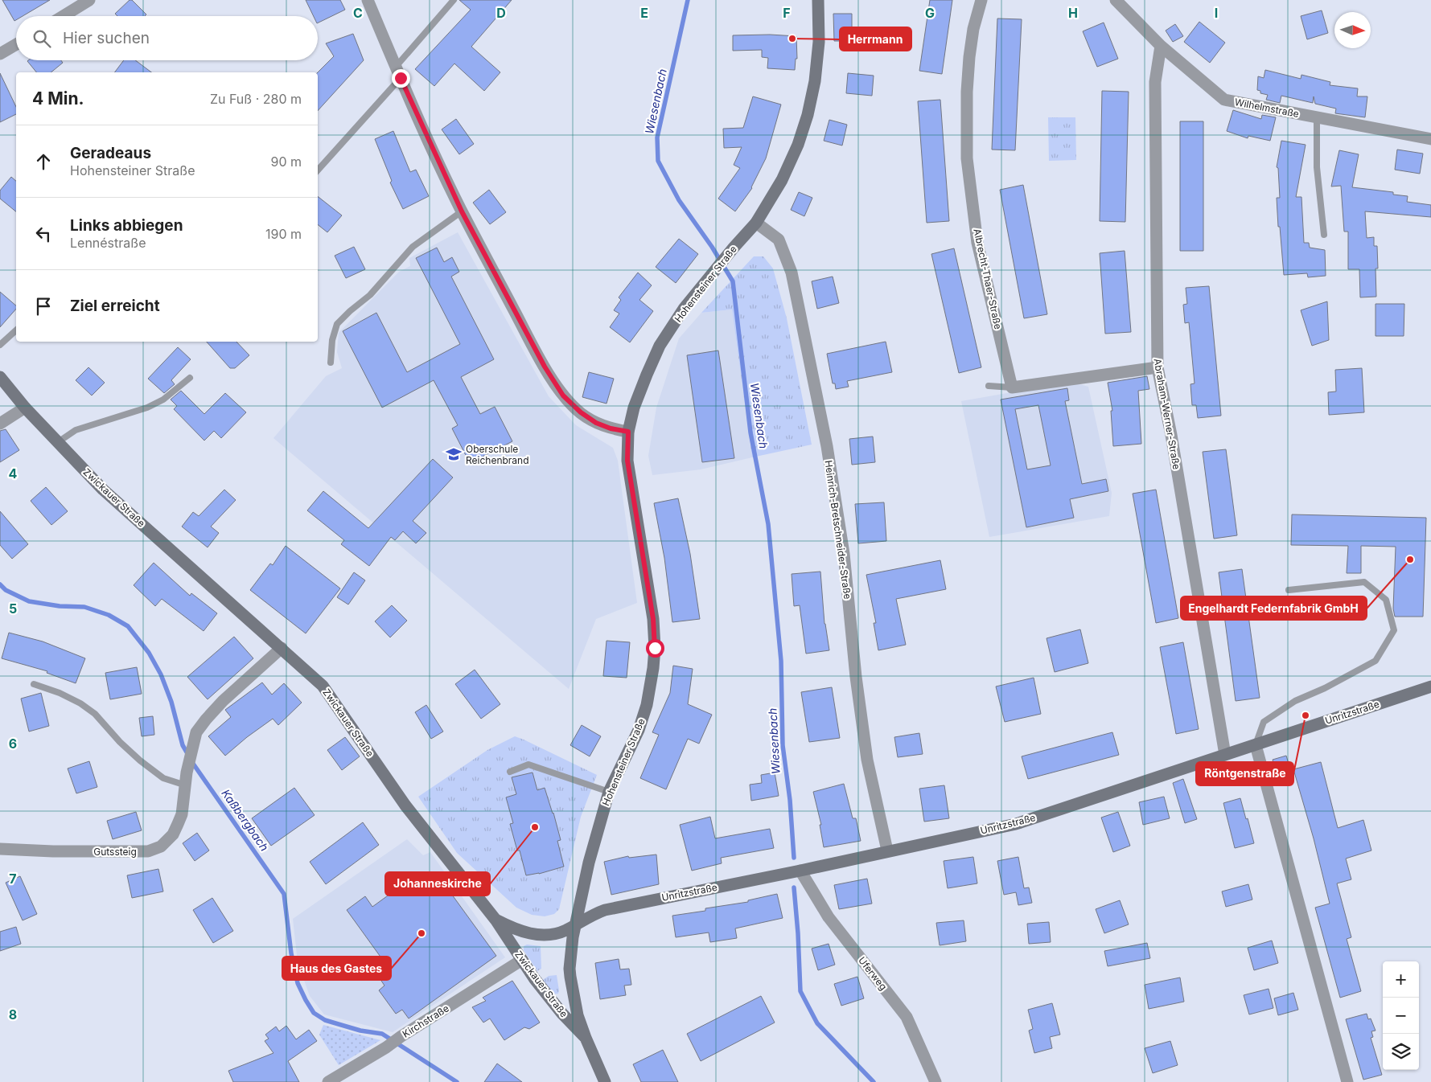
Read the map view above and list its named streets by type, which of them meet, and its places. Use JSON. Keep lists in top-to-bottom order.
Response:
{
  "streets": {
    "main road": ["Hohensteiner Straße", "Zwickauer Straße", "Unritzstraße"],
    "street": [
      "Wilhelmstraße",
      "Albrecht-Thaer-Straße",
      "Abraham-Werner-Straße",
      "Heinrich-Bretschneider-Straße",
      "Gutssteig",
      "Uferweg",
      "Kirchstraße"
    ]
  },
  "crossings": [
    ["Wilhelmstraße", "Abraham-Werner-Straße"],
    ["Hohensteiner Straße", "Zwickauer Straße"],
    ["Hohensteiner Straße", "Heinrich-Bretschneider-Straße"],
    ["Hohensteiner Straße", "Unritzstraße"],
    ["Abraham-Werner-Straße", "Unritzstraße"],
    ["Zwickauer Straße", "Gutssteig"],
    ["Zwickauer Straße", "Kirchstraße"],
    ["Heinrich-Bretschneider-Straße", "Unritzstraße"],
    ["Unritzstraße", "Uferweg"]
  ],
  "water": ["Wiesenbach", "Kaßbergbach"],
  "places": {
    "other": [
      "Herrmann",
      "Engelhardt Federnfabrik GmbH",
      "Röntgenstraße",
      "Johanneskirche",
      "Haus des Gastes"
    ],
    "school or university": ["Oberschule Reichenbrand"]
  },
  "north": "right",
  "page": {
    "search": "Hier suchen",
    "heading": ["4 Min.", "Zu Fuß · 280 m"],
    "list": [
      ["Geradeaus", "Hohensteiner Straße", "90 m"],
      ["Links abbiegen", "Lennéstraße", "190 m"],
      "Ziel erreicht"
    ],
    "map_buttons": ["+", "−"]
  },
  "grid": {
    "columns": [
      "C",
      "D",
      "E",
      "F",
      "G",
      "H",
      "I"
    ],
    "rows": [
      "4",
      "5",
      "6",
      "7",
      "8"
    ]
  }
}
